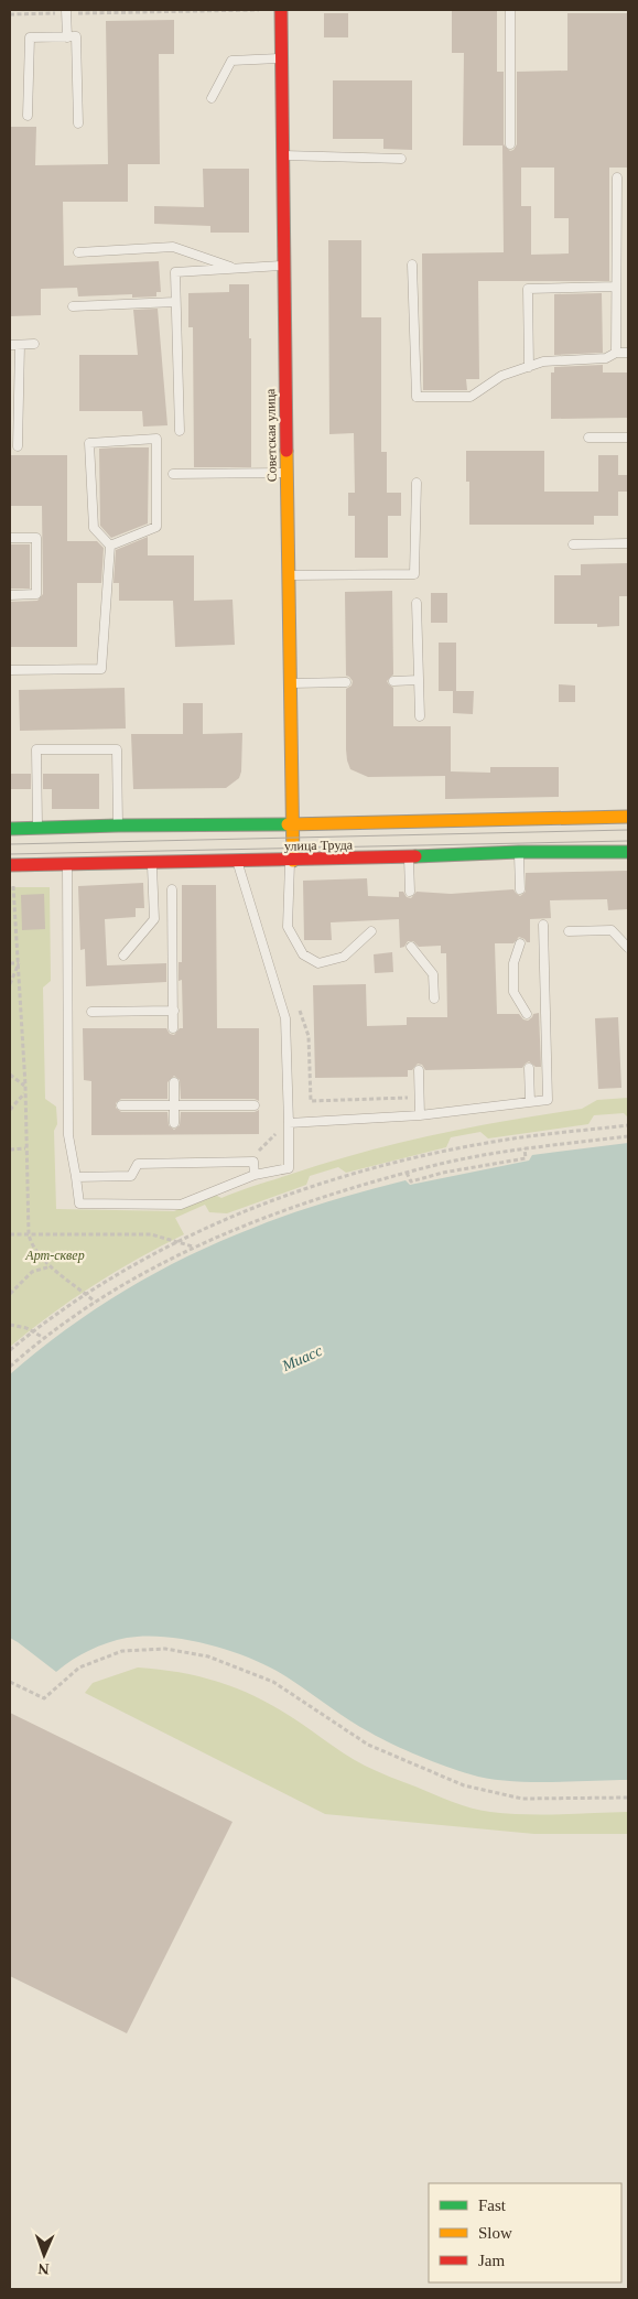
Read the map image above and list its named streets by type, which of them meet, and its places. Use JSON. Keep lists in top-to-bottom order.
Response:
{
  "streets": {
    "main road": ["Советская улица", "улица Труда"]
  },
  "crossings": [
    ["Советская улица", "улица Труда"]
  ],
  "water": ["Миасс"],
  "parks": ["Арт-сквер"],
  "legend": ["Fast", "Slow", "Jam"],
  "north": "bottom"
}
